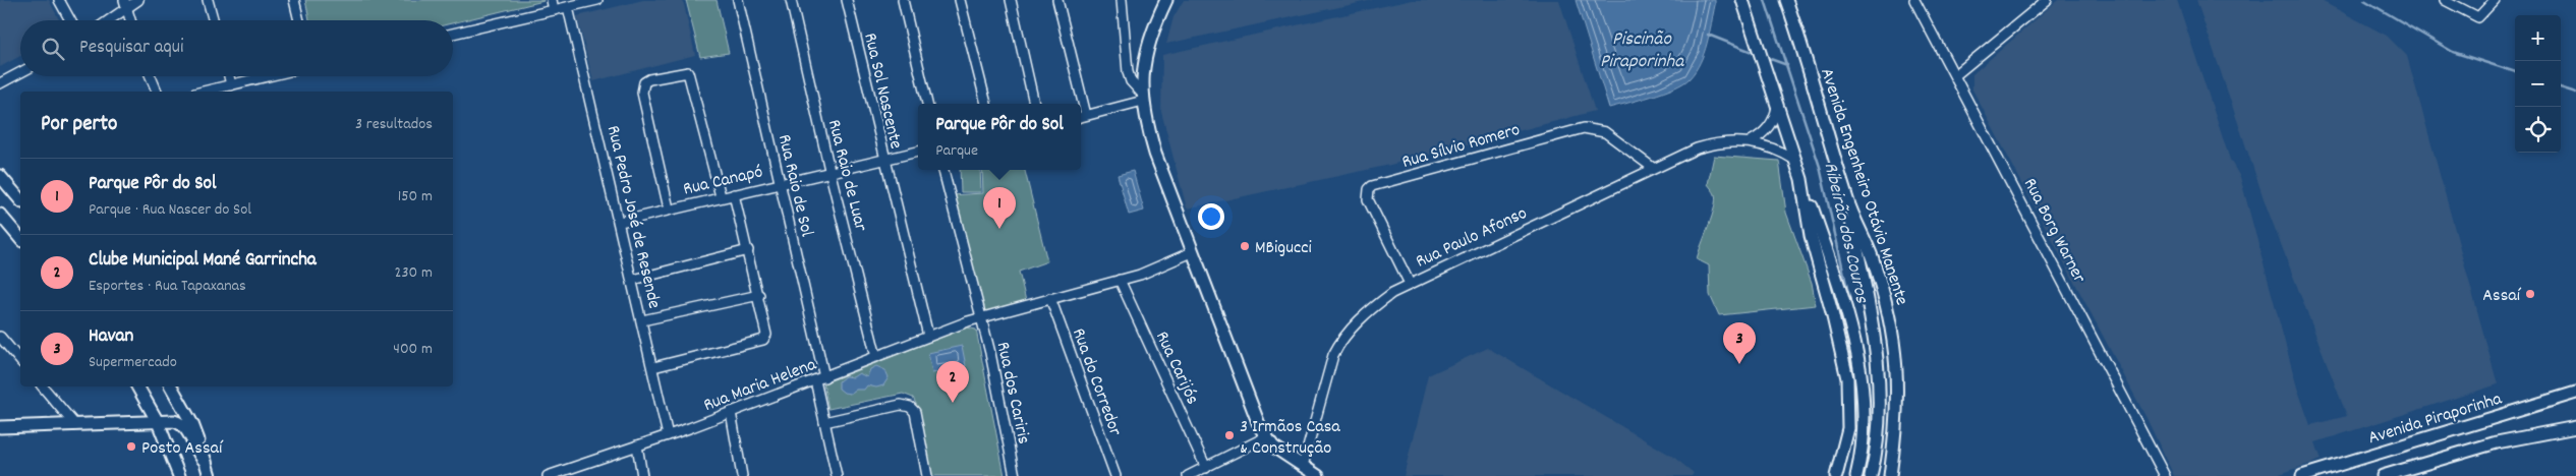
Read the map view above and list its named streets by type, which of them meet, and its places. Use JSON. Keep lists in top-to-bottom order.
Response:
{
  "streets": {
    "main road": ["Avenida Engenheiro Otávio Manente", "Avenida Piraporinha"],
    "street": [
      "Rua Sol Nascente",
      "Rua Sílvio Romero",
      "Rua Raio de Luar",
      "Rua Canapó",
      "Rua Raio de Sol",
      "Rua Pedro José de Resende",
      "Rua Borg Warner",
      "Rua Paulo Afonso",
      "Rua Carijós",
      "Rua do Corredor",
      "Rua Maria Helena",
      "Rua dos Cariris"
    ]
  },
  "crossings": [
    ["Rua Sol Nascente", "Rua Canapó"],
    ["Rua Sol Nascente", "Rua Maria Helena"],
    ["Rua Sílvio Romero", "Rua Paulo Afonso"],
    ["Rua Raio de Luar", "Rua Canapó"],
    ["Rua Raio de Luar", "Rua Maria Helena"],
    ["Rua Canapó", "Rua Raio de Sol"],
    ["Rua Canapó", "Rua Pedro José de Resende"],
    ["Rua Raio de Sol", "Rua Maria Helena"],
    ["Rua Pedro José de Resende", "Rua Maria Helena"],
    ["Rua Carijós", "Rua Maria Helena"],
    ["Rua do Corredor", "Rua Maria Helena"],
    ["Rua Maria Helena", "Rua dos Cariris"]
  ],
  "water": ["Piscinão Piraporinha", "Ribeirão dos Couros"],
  "places": [
    "MBigucci",
    "Assaí",
    "3 Irmãos Casa & Construção",
    "Posto Assaí"
  ],
  "page": {
    "map_buttons": ["+", "−"],
    "search": "Pesquisar aqui",
    "heading": ["Por perto", "3 resultados"],
    "popup": ["Parque Pôr do Sol", "Parque"],
    "list": [
      {
        "mark": "1",
        "name": "Parque Pôr do Sol",
        "note": "Parque · Rua Nascer do Sol",
        "value": "150 m"
      },
      {
        "mark": "2",
        "name": "Clube Municipal Mané Garrincha",
        "note": "Esportes · Rua Tapaxanas",
        "value": "230 m"
      },
      {
        "mark": "3",
        "name": "Havan",
        "note": "Supermercado",
        "value": "400 m"
      }
    ],
    "pins": ["1", "3", "2"]
  }
}
